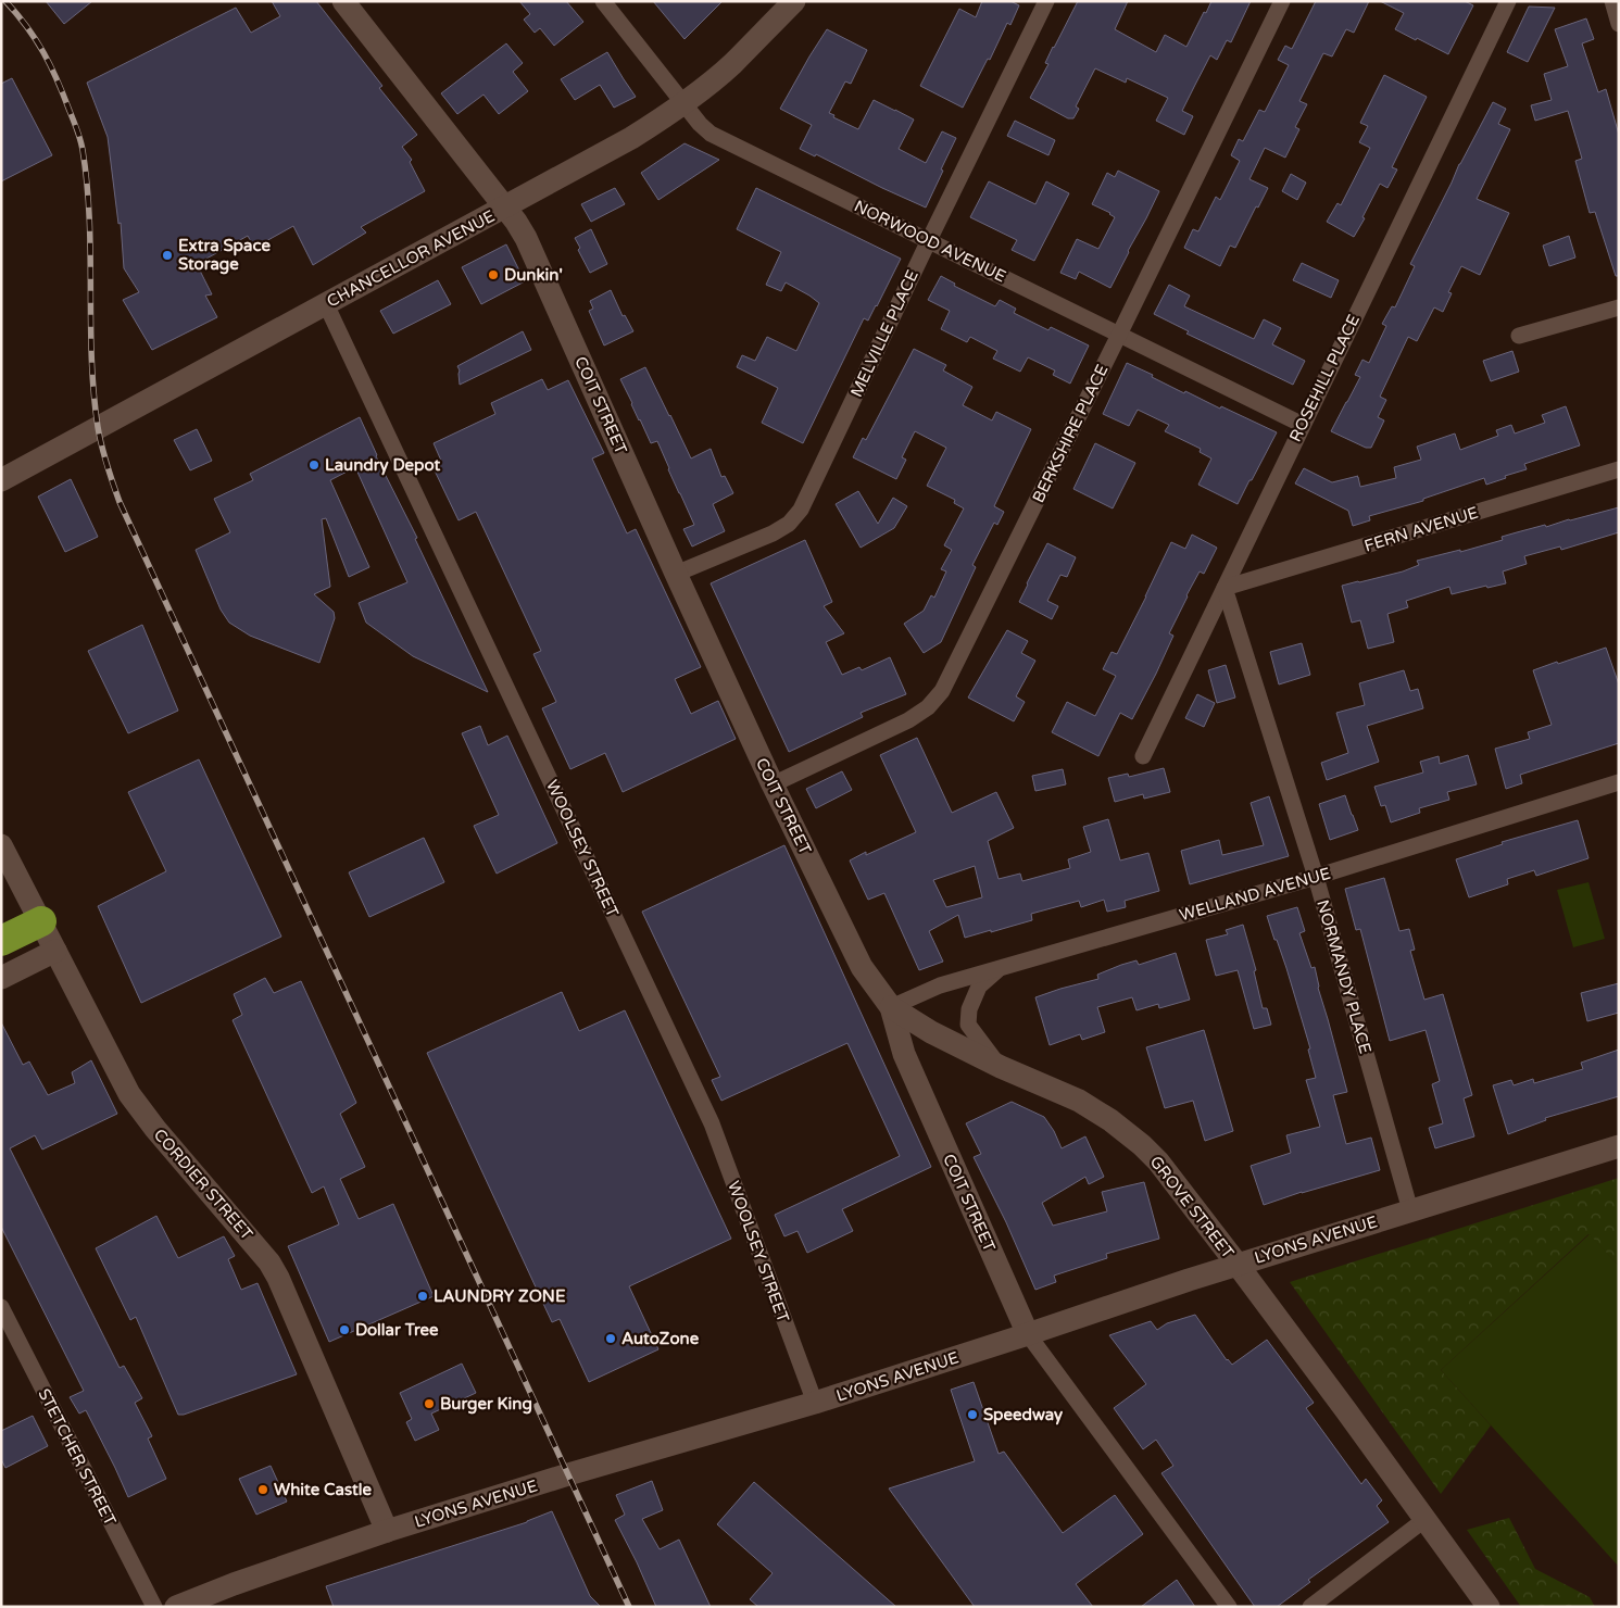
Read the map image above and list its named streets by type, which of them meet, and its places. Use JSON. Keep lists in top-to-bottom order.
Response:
{
  "streets": {
    "main road": [
      "CHANCELLOR AVENUE",
      "COIT STREET",
      "CORDIER STREET",
      "GROVE STREET",
      "LYONS AVENUE"
    ],
    "street": [
      "NORWOOD AVENUE",
      "MELVILLE PLACE",
      "ROSEHILL PLACE",
      "BERKSHIRE PLACE",
      "FERN AVENUE",
      "WOOLSEY STREET",
      "WELLAND AVENUE",
      "NORMANDY PLACE",
      "STETCHER STREET"
    ]
  },
  "crossings": [
    ["NORWOOD AVENUE", "CHANCELLOR AVENUE"],
    ["NORWOOD AVENUE", "MELVILLE PLACE"],
    ["NORWOOD AVENUE", "ROSEHILL PLACE"],
    ["NORWOOD AVENUE", "BERKSHIRE PLACE"],
    ["CHANCELLOR AVENUE", "COIT STREET"],
    ["CHANCELLOR AVENUE", "WOOLSEY STREET"],
    ["MELVILLE PLACE", "COIT STREET"],
    ["ROSEHILL PLACE", "FERN AVENUE"],
    ["ROSEHILL PLACE", "NORMANDY PLACE"],
    ["COIT STREET", "BERKSHIRE PLACE"],
    ["COIT STREET", "WELLAND AVENUE"],
    ["COIT STREET", "GROVE STREET"],
    ["COIT STREET", "LYONS AVENUE"],
    ["FERN AVENUE", "NORMANDY PLACE"],
    ["WOOLSEY STREET", "LYONS AVENUE"],
    ["WELLAND AVENUE", "NORMANDY PLACE"],
    ["WELLAND AVENUE", "GROVE STREET"],
    ["NORMANDY PLACE", "LYONS AVENUE"],
    ["CORDIER STREET", "LYONS AVENUE"],
    ["GROVE STREET", "LYONS AVENUE"]
  ],
  "places": [
    "Extra Space Storage",
    "Dunkin'",
    "Laundry Depot",
    "LAUNDRY ZONE",
    "Dollar Tree",
    "AutoZone",
    "Burger King",
    "Speedway",
    "White Castle"
  ]
}
